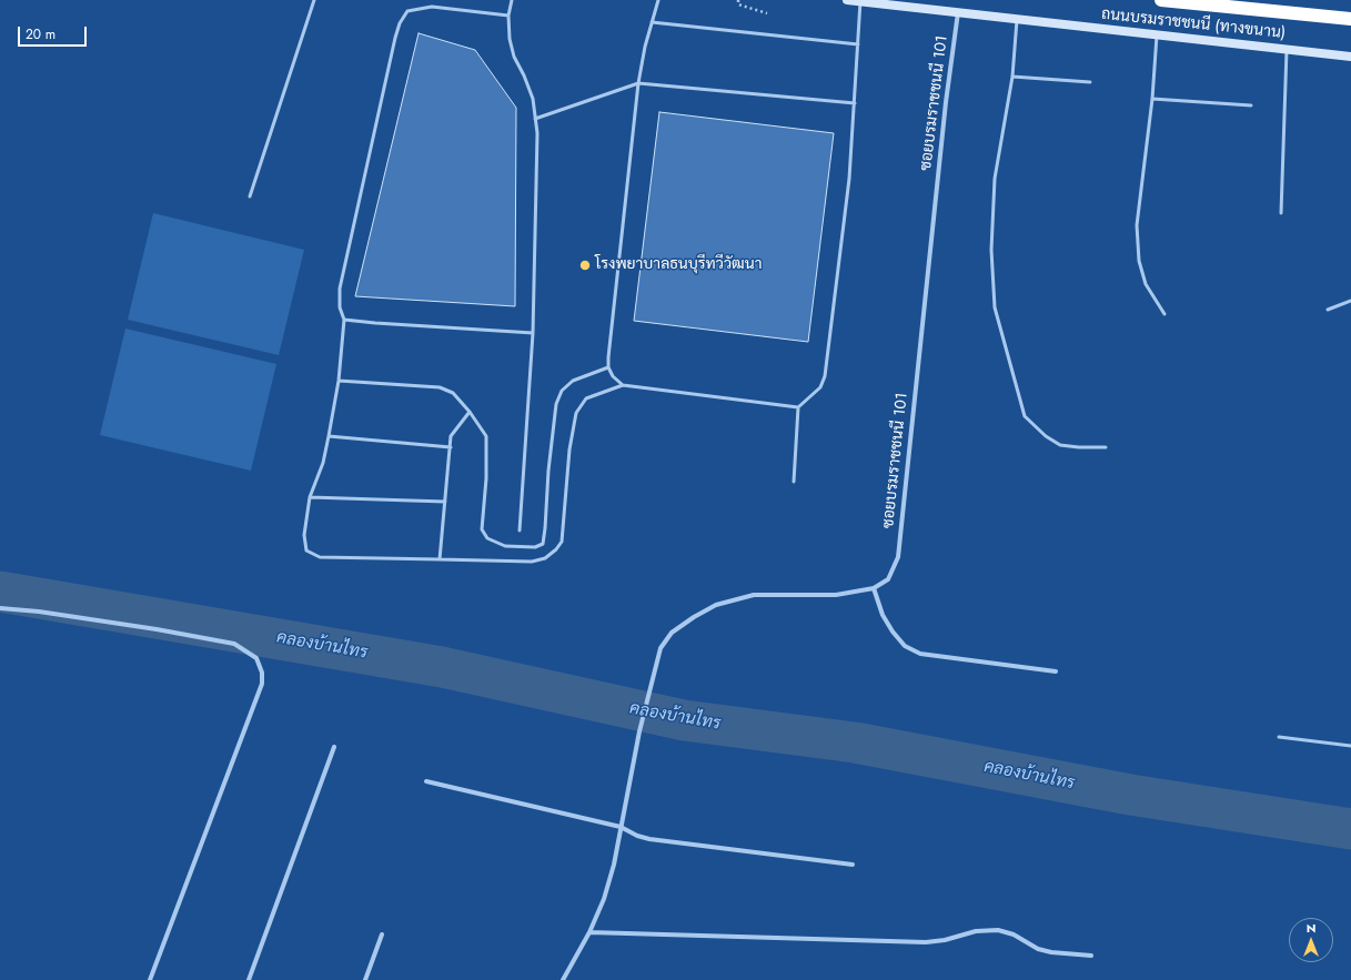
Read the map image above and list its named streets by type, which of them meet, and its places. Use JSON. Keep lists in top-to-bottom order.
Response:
{
  "streets": {
    "main road": ["ถนนบรมราชชนนี (ทางขนาน)"],
    "street": ["ซอยบรมราชชนนี 101"]
  },
  "crossings": [
    ["ถนนบรมราชชนนี (ทางขนาน)", "ซอยบรมราชชนนี 101"]
  ],
  "water": ["คลองบ้านไทร"],
  "places": ["โรงพยาบาลธนบุรีทวีวัฒนา"],
  "scale_bar": "20 m",
  "north": "top"
}
